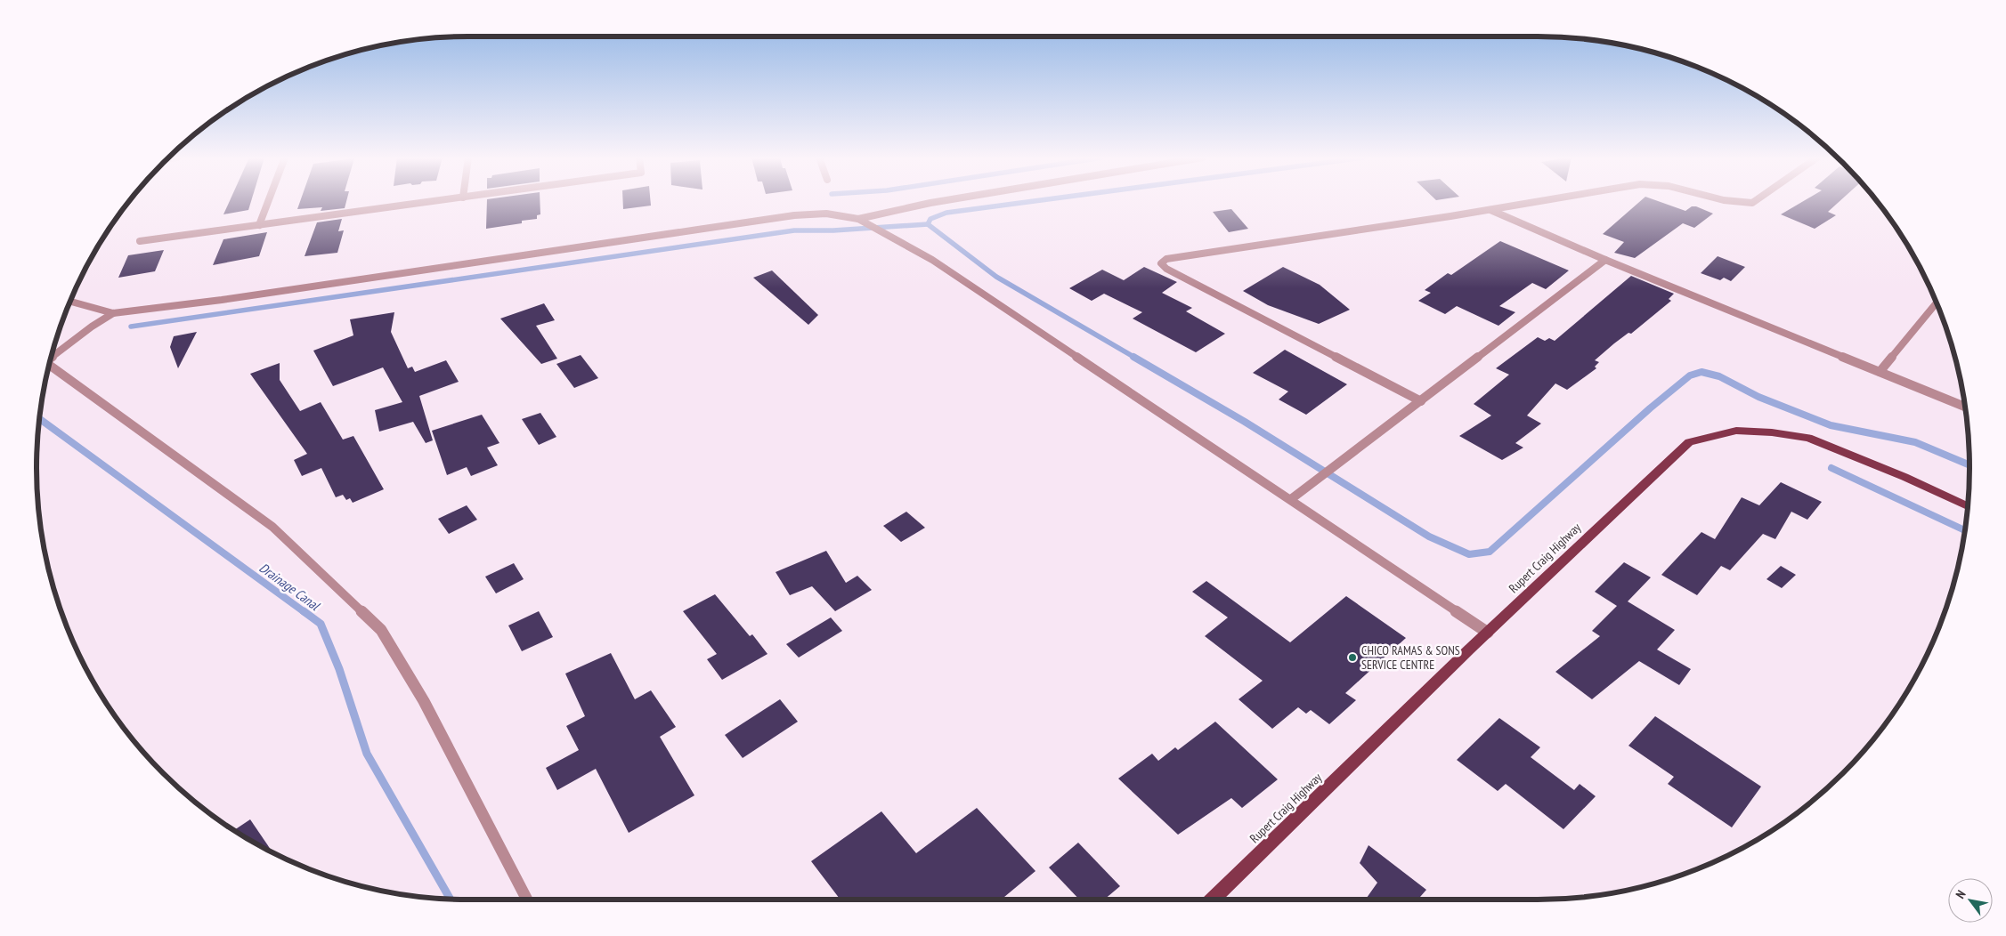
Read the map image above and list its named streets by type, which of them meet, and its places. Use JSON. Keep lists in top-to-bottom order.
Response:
{
  "streets": {
    "main road": ["Rupert Craig Highway"]
  },
  "water": ["Drainage Canal"],
  "places": ["CHICO RAMAS & SONS SERVICE CENTRE"],
  "north": "top left"
}
